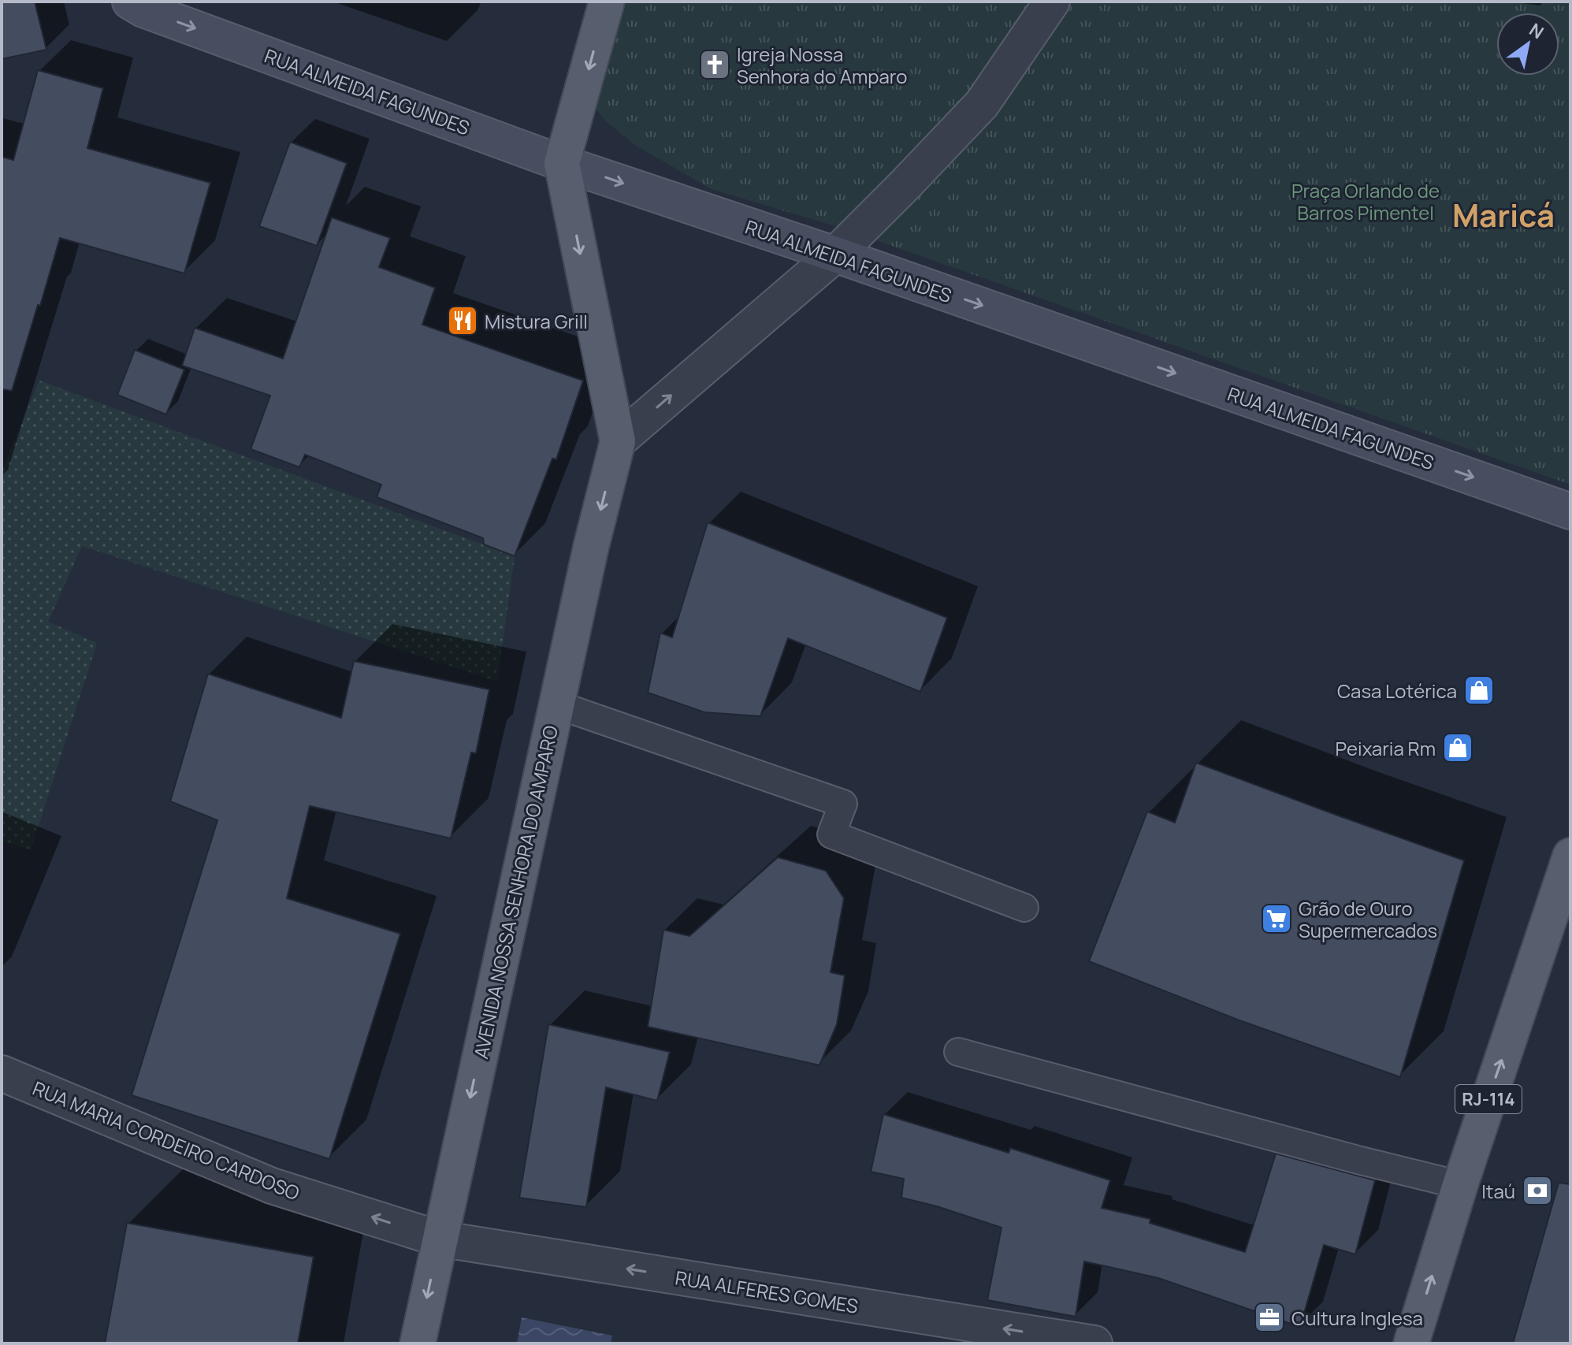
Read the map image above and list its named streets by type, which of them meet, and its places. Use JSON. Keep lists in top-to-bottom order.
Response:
{
  "streets": {
    "main road": ["RUA ALMEIDA FAGUNDES", "AVENIDA NOSSA SENHORA DO AMPARO", "RJ-114"],
    "street": ["RUA MARIA CORDEIRO CARDOSO", "RUA ALFERES GOMES"]
  },
  "crossings": [
    ["RUA ALMEIDA FAGUNDES", "AVENIDA NOSSA SENHORA DO AMPARO"],
    ["AVENIDA NOSSA SENHORA DO AMPARO", "RUA MARIA CORDEIRO CARDOSO"],
    ["AVENIDA NOSSA SENHORA DO AMPARO", "RUA ALFERES GOMES"],
    ["RUA MARIA CORDEIRO CARDOSO", "RUA ALFERES GOMES"]
  ],
  "one_way": [
    "RUA ALMEIDA FAGUNDES",
    "AVENIDA NOSSA SENHORA DO AMPARO",
    "RUA MARIA CORDEIRO CARDOSO",
    "RUA ALFERES GOMES"
  ],
  "districts": ["Maricá"],
  "parks": ["Praça Orlando de Barros Pimentel"],
  "places": {
    "church": ["Igreja Nossa Senhora do Amparo"],
    "restaurant": ["Mistura Grill"],
    "shop": ["Casa Lotérica", "Peixaria Rm"],
    "supermarket": ["Grão de Ouro Supermercados"],
    "bank": ["Itaú"],
    "office": ["Cultura Inglesa"]
  },
  "north": "top right"
}
